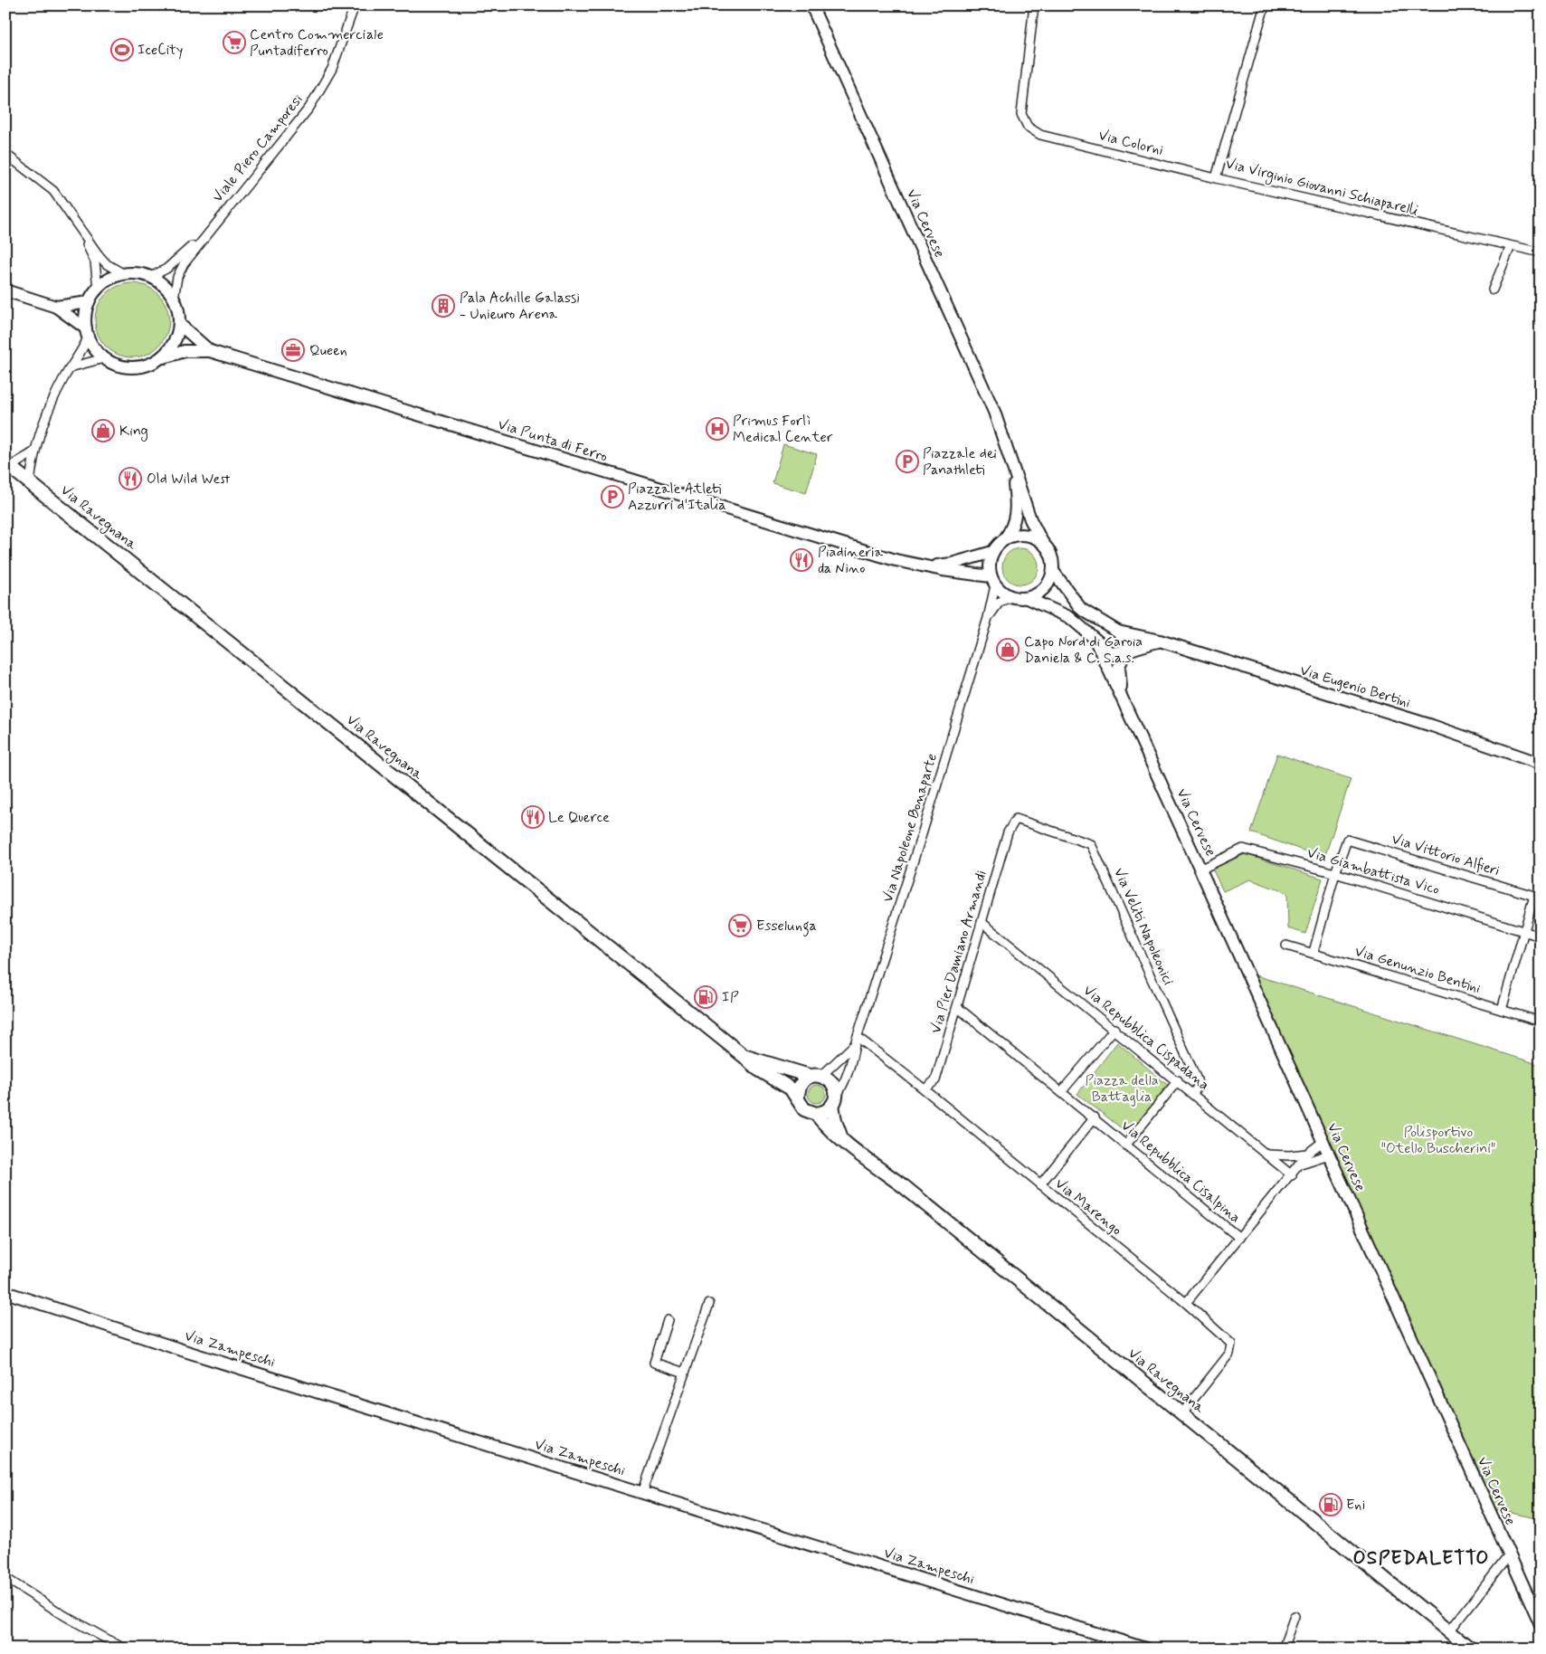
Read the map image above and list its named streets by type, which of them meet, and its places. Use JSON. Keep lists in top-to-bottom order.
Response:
{
  "streets": {
    "main road": ["Via Ravegnana"],
    "street": [
      "Via Colorni",
      "Viale Piero Camporesi",
      "Via Virginio Giovanni Schiaparelli",
      "Via Cervese",
      "Via Punta di Ferro",
      "Via Eugenio Bertini",
      "Via Napoleone Bonaparte",
      "Via Vittorio Alfieri",
      "Via Giambattista Vico",
      "Via Veliti Napoleonici",
      "Via Pier Damiano Armandi",
      "Via Genunzio Bentini",
      "Via Repubblica Cispadana",
      "Via Repubblica Cisalpina",
      "Via Marengo",
      "Via Zampeschi"
    ]
  },
  "crossings": [
    ["Via Colorni", "Via Virginio Giovanni Schiaparelli"],
    ["Viale Piero Camporesi", "Via Punta di Ferro"],
    ["Via Cervese", "Via Punta di Ferro"],
    ["Via Cervese", "Via Eugenio Bertini"],
    ["Via Cervese", "Via Napoleone Bonaparte"],
    ["Via Cervese", "Via Giambattista Vico"],
    ["Via Punta di Ferro", "Via Napoleone Bonaparte"],
    ["Via Ravegnana", "Via Napoleone Bonaparte"],
    ["Via Ravegnana", "Via Marengo"],
    ["Via Napoleone Bonaparte", "Via Marengo"],
    ["Via Vittorio Alfieri", "Via Giambattista Vico"],
    ["Via Veliti Napoleonici", "Via Pier Damiano Armandi"],
    ["Via Veliti Napoleonici", "Via Repubblica Cispadana"],
    ["Via Pier Damiano Armandi", "Via Repubblica Cispadana"],
    ["Via Pier Damiano Armandi", "Via Repubblica Cisalpina"],
    ["Via Pier Damiano Armandi", "Via Marengo"]
  ],
  "districts": ["OSPEDALETTO"],
  "parks": ["Piazza della Battaglia", "Polisportivo \"Otello Buscherini\""],
  "places": {
    "supermarket": ["Centro Commerciale Puntadiferro", "Esselunga"],
    "sports": ["IceCity"],
    "building": ["Pala Achille Galassi - Unieuro Arena"],
    "office": ["Queen"],
    "hospital": ["Primus Forlì Medical Center"],
    "shop": ["King", "Capo Nord di Garoia Daniela & C. S.a.s."],
    "parking": ["Piazzale dei Panathleti", "Piazzale Atleti Azzurri d'Italia"],
    "restaurant": ["Old Wild West", "Piadineria da Nino", "Le Querce"],
    "fuel station": ["IP", "Eni"]
  }
}
